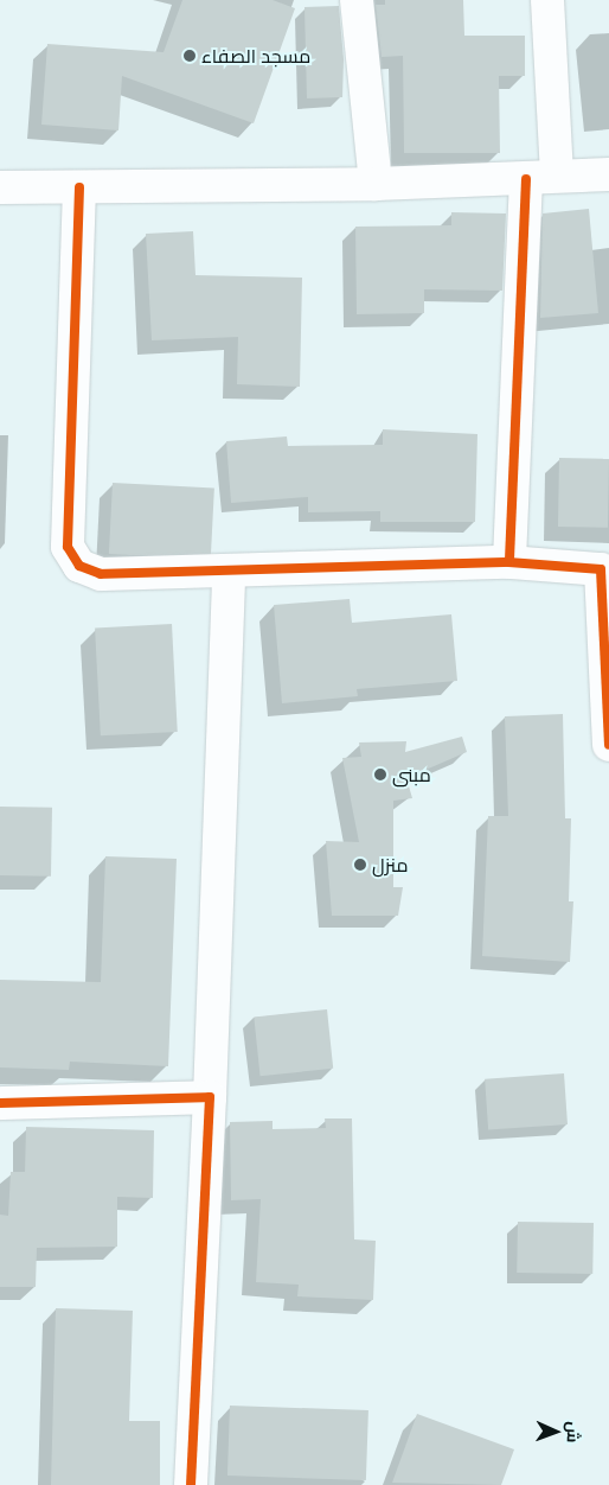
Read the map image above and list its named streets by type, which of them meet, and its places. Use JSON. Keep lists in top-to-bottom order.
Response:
{
  "places": ["مسجد الصفاء", "مبنى", "منزل"],
  "north": "right"
}
